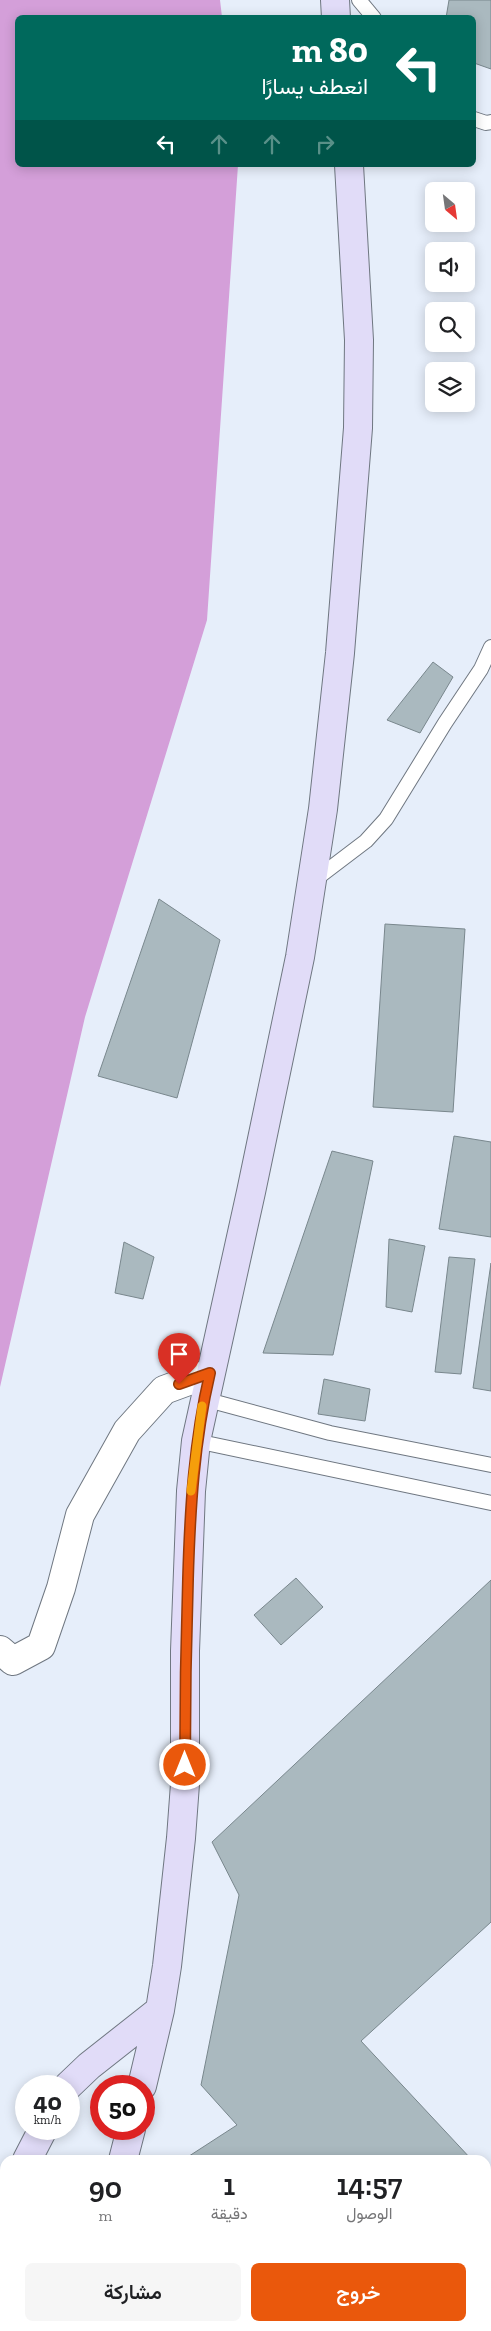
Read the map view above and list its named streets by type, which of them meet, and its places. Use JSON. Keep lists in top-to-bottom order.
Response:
{
  "north": "bottom right",
  "page": {
    "turn": ["80 m", "انعطف يسارًا"],
    "speed": "40 km/h",
    "limit": "50",
    "eta": [
      "14:57",
      "الوصول",
      "1",
      "دقيقة",
      "90",
      "m"
    ],
    "buttons": ["خروج", "مشاركة"]
  }
}
